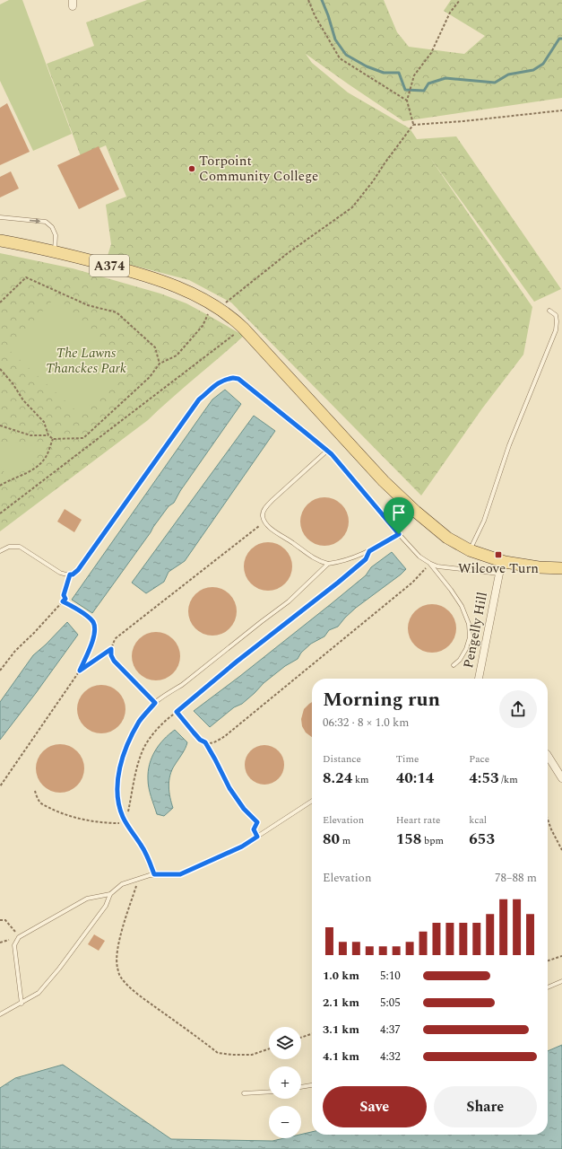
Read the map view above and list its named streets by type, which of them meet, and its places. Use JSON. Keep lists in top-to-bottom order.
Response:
{
  "streets": {
    "main road": ["A374"],
    "street": ["Pengelly Hill"]
  },
  "crossings": [
    ["A374", "Pengelly Hill"]
  ],
  "parks": ["The Lawns Thanckes Park"],
  "places": {
    "other": ["Torpoint Community College"],
    "transit": ["Wilcove Turn"]
  },
  "page": {
    "heading": ["Morning run", "06:32 · 8 × 1.0 km"],
    "stats": [
      ["Distance", "8.24 km"],
      ["Time", "40:14"],
      ["Pace", "4:53 /km"],
      ["Elevation", "80 m"],
      ["Heart rate", "158 bpm"],
      ["kcal", "653"]
    ],
    "chart": ["Elevation", "78–88 m"],
    "list": [
      {
        "name": "1.0 km",
        "note": "5:10"
      },
      {
        "name": "2.1 km",
        "note": "5:05"
      },
      {
        "name": "3.1 km",
        "note": "4:37"
      },
      {
        "name": "4.1 km",
        "note": "4:32"
      }
    ],
    "map_buttons": ["+", "−"],
    "buttons": ["Save", "Share"]
  }
}
